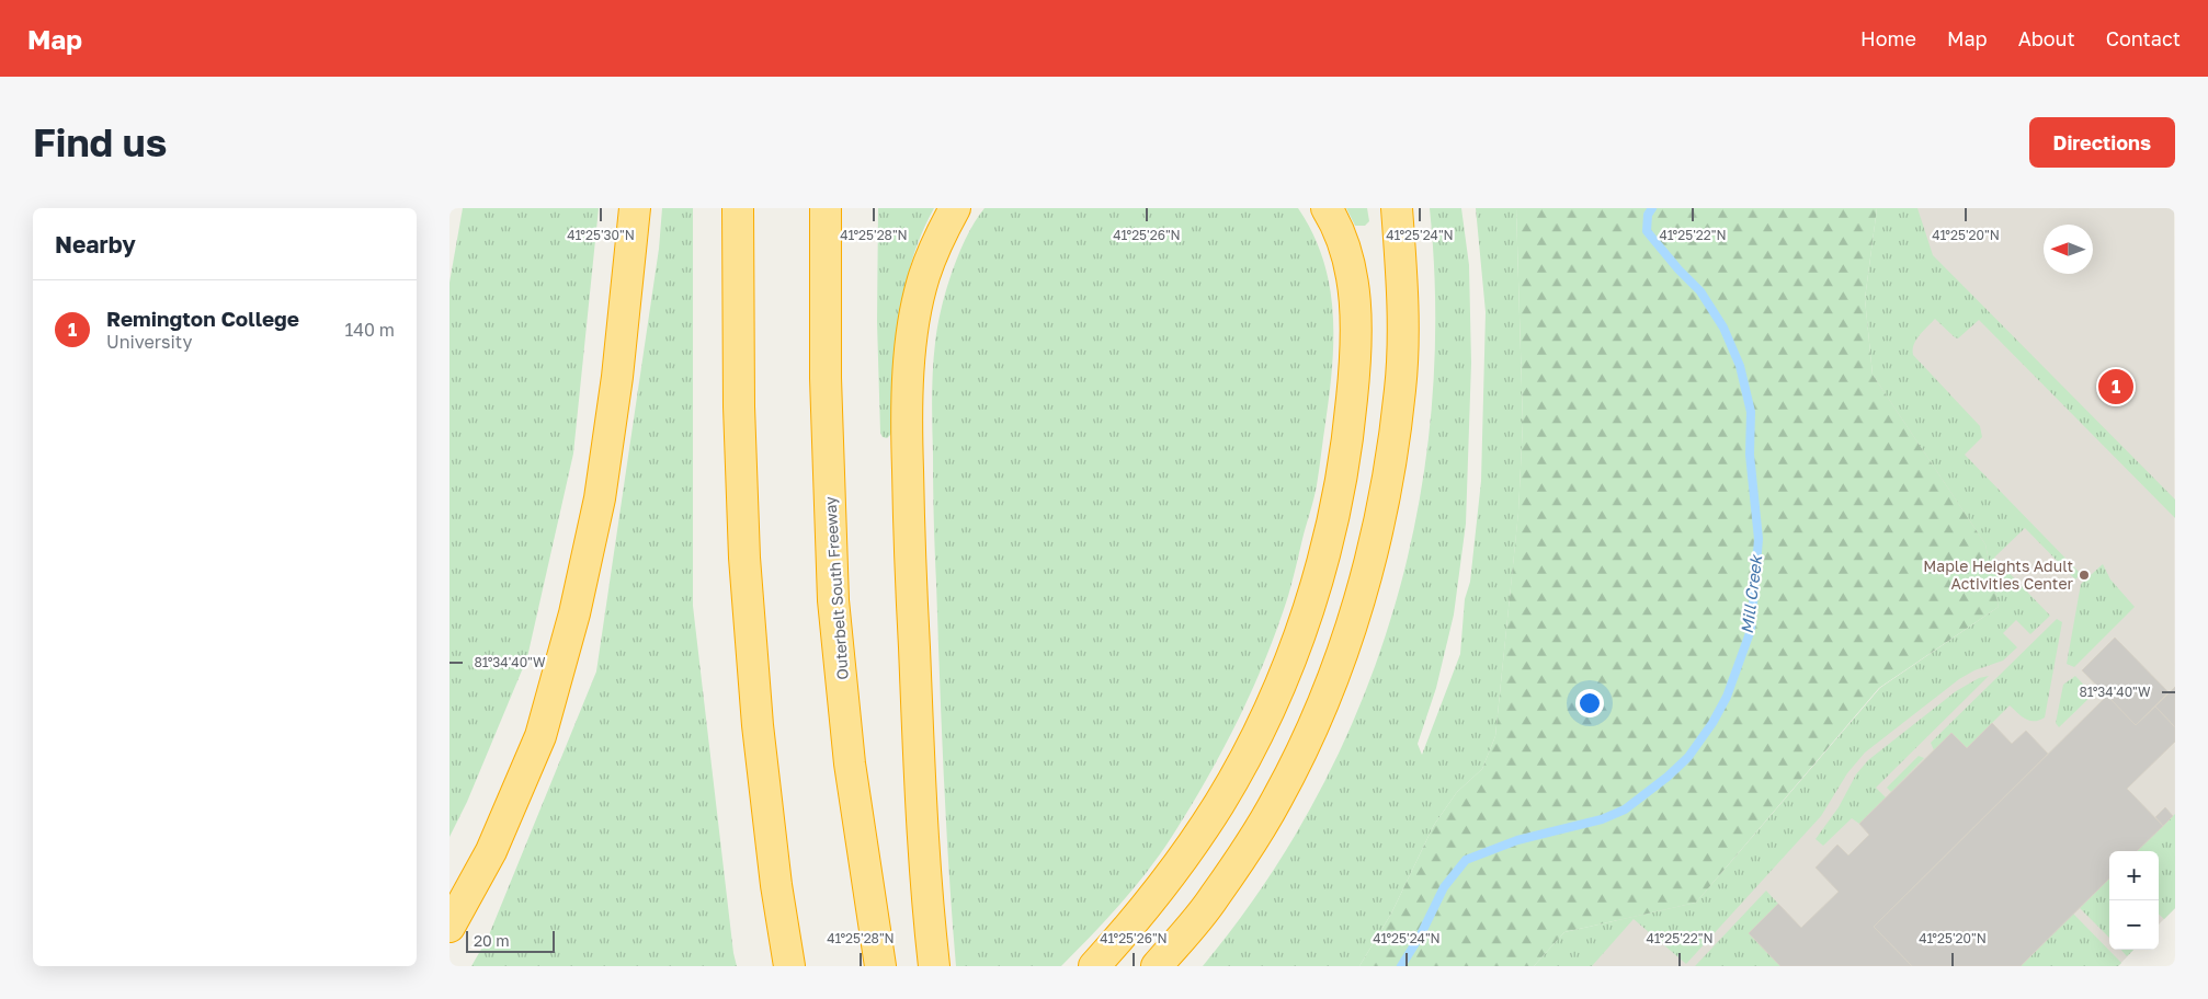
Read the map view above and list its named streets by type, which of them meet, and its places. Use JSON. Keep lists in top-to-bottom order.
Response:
{
  "streets": {
    "highway": ["Outerbelt South Freeway"]
  },
  "water": ["Mill Creek"],
  "places": ["Maple Heights Adult Activities Center"],
  "scale_bar": "20 m",
  "north": "left",
  "page": {
    "header": "Map",
    "nav": [
      "Home",
      "Map",
      "About",
      "Contact"
    ],
    "buttons": "Directions",
    "title": "Find us",
    "heading": "Nearby",
    "list": [
      {
        "mark": "1",
        "name": "Remington College",
        "note": "University",
        "value": "140 m"
      }
    ],
    "pins": "1",
    "map_buttons": ["+", "−"],
    "scale": "20 m"
  },
  "coordinates": [
    "41°25'30\"N",
    "41°25'28\"N",
    "41°25'26\"N",
    "41°25'24\"N",
    "41°25'22\"N",
    "41°25'20\"N",
    "81°34'40\"W"
  ]
}
